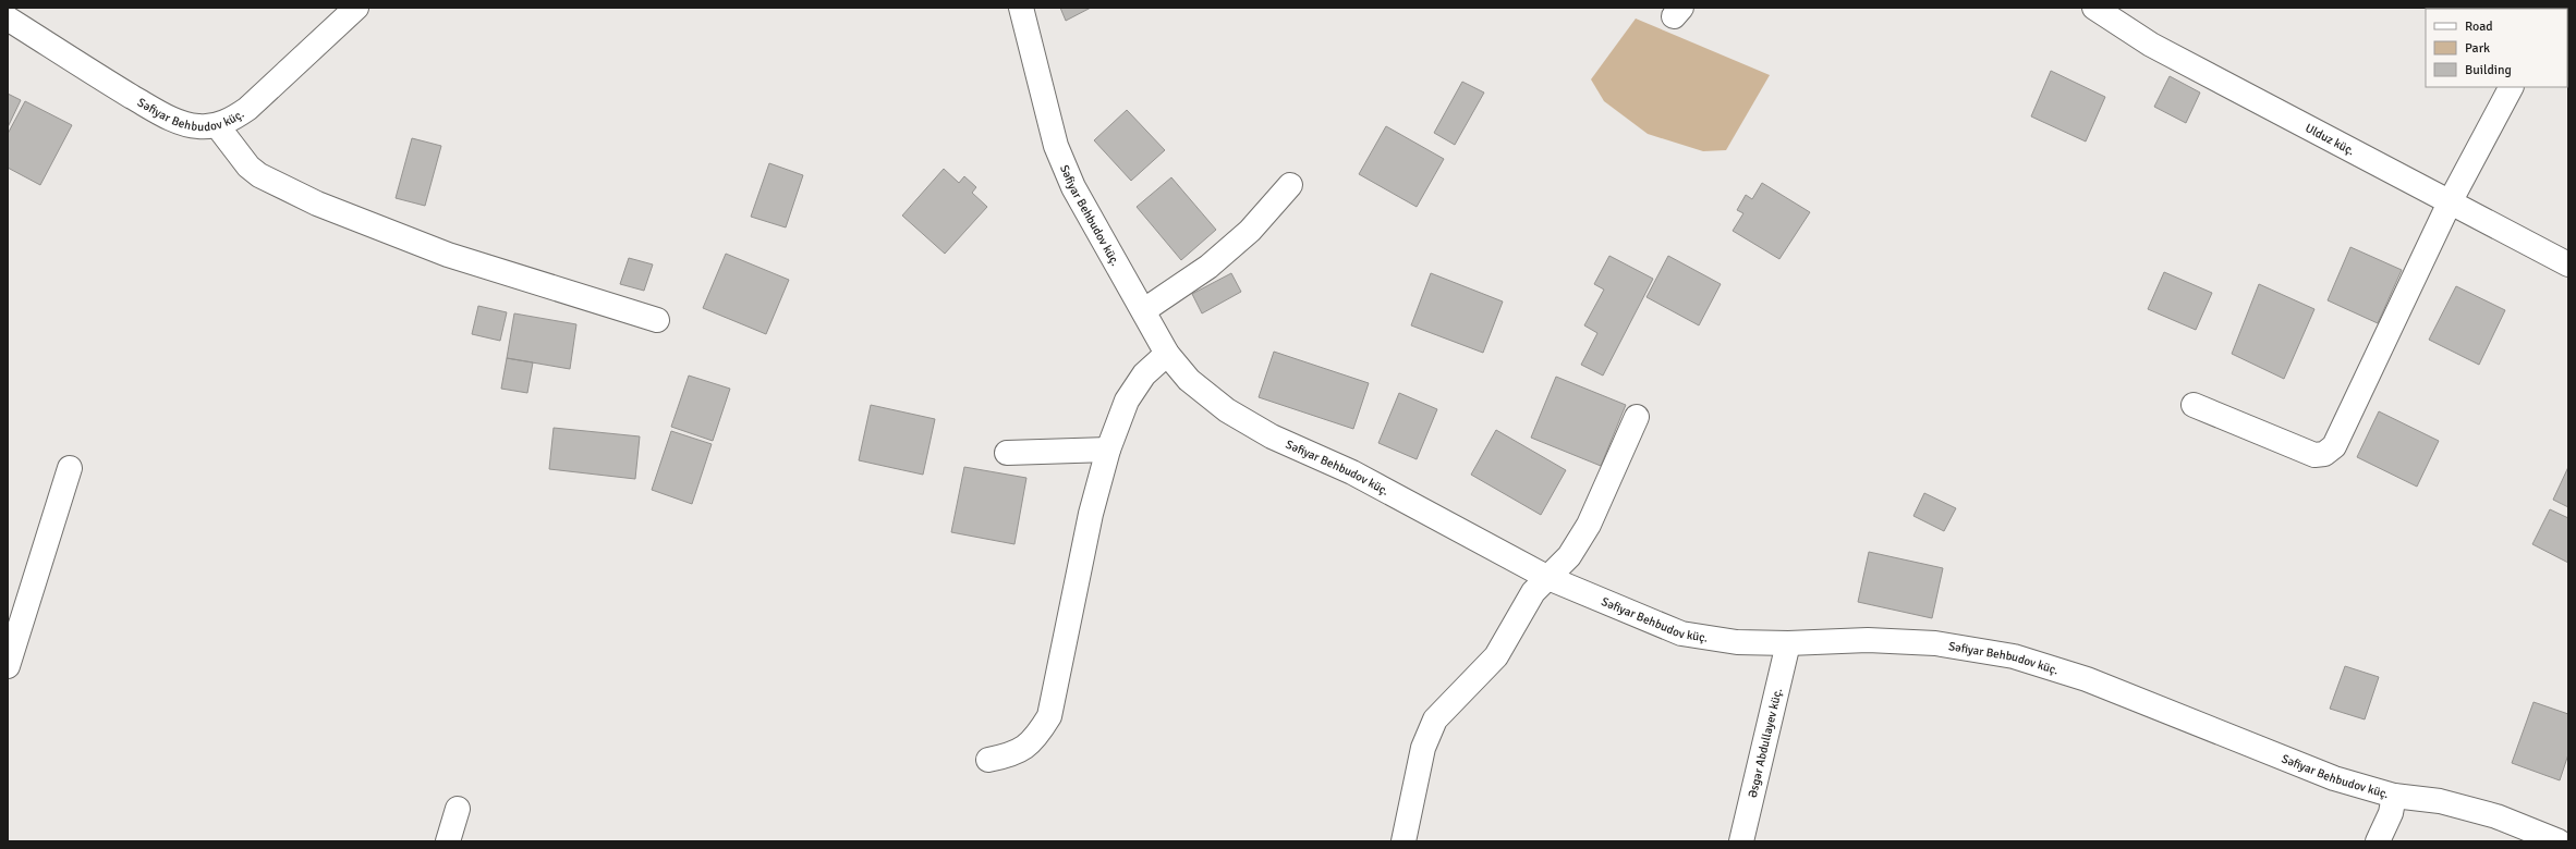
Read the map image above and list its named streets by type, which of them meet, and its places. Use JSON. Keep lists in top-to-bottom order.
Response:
{
  "streets": {
    "street": ["Səfiyar Behbudov küç.", "Ulduz küç.", "Əsgər Abdullayev küç."]
  },
  "crossings": [
    ["Səfiyar Behbudov küç.", "Əsgər Abdullayev küç."]
  ],
  "legend": ["Road", "Park", "Building"]
}
